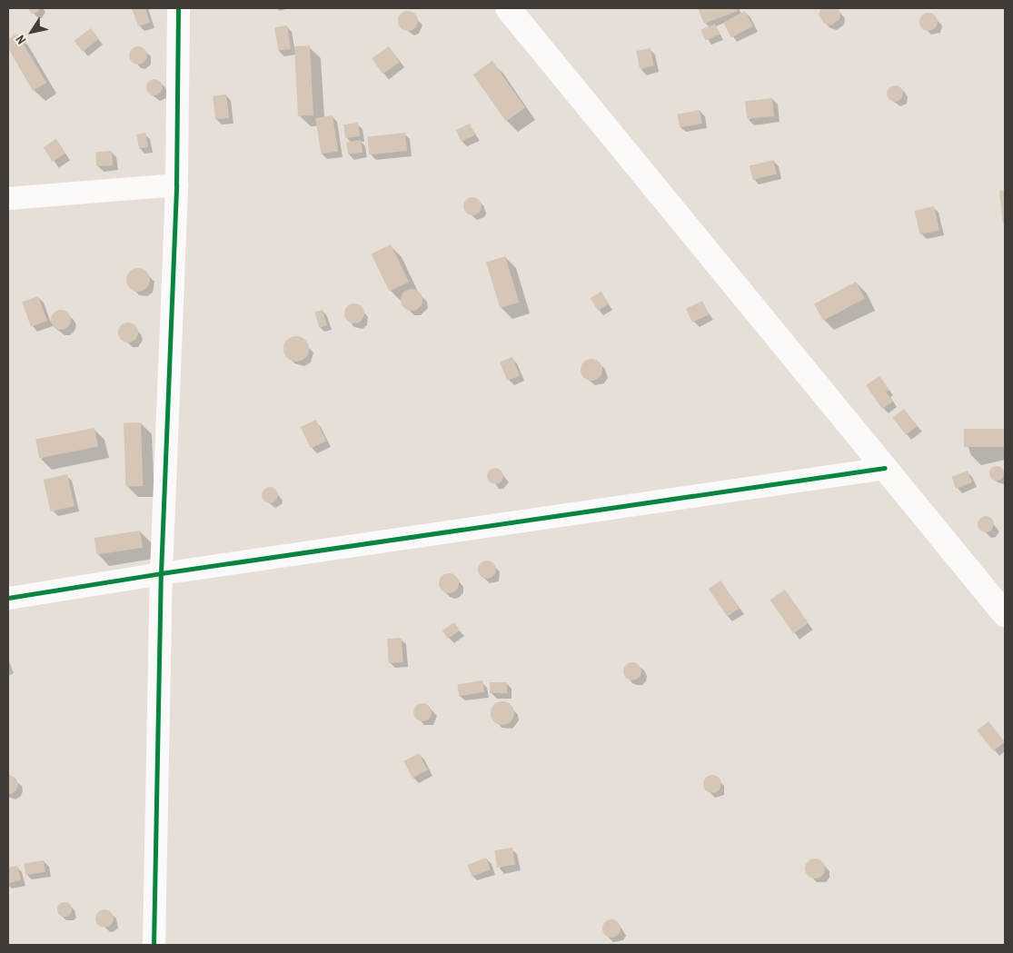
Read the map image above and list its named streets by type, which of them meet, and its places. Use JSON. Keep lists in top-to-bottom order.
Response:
{
  "north": "bottom left"
}
